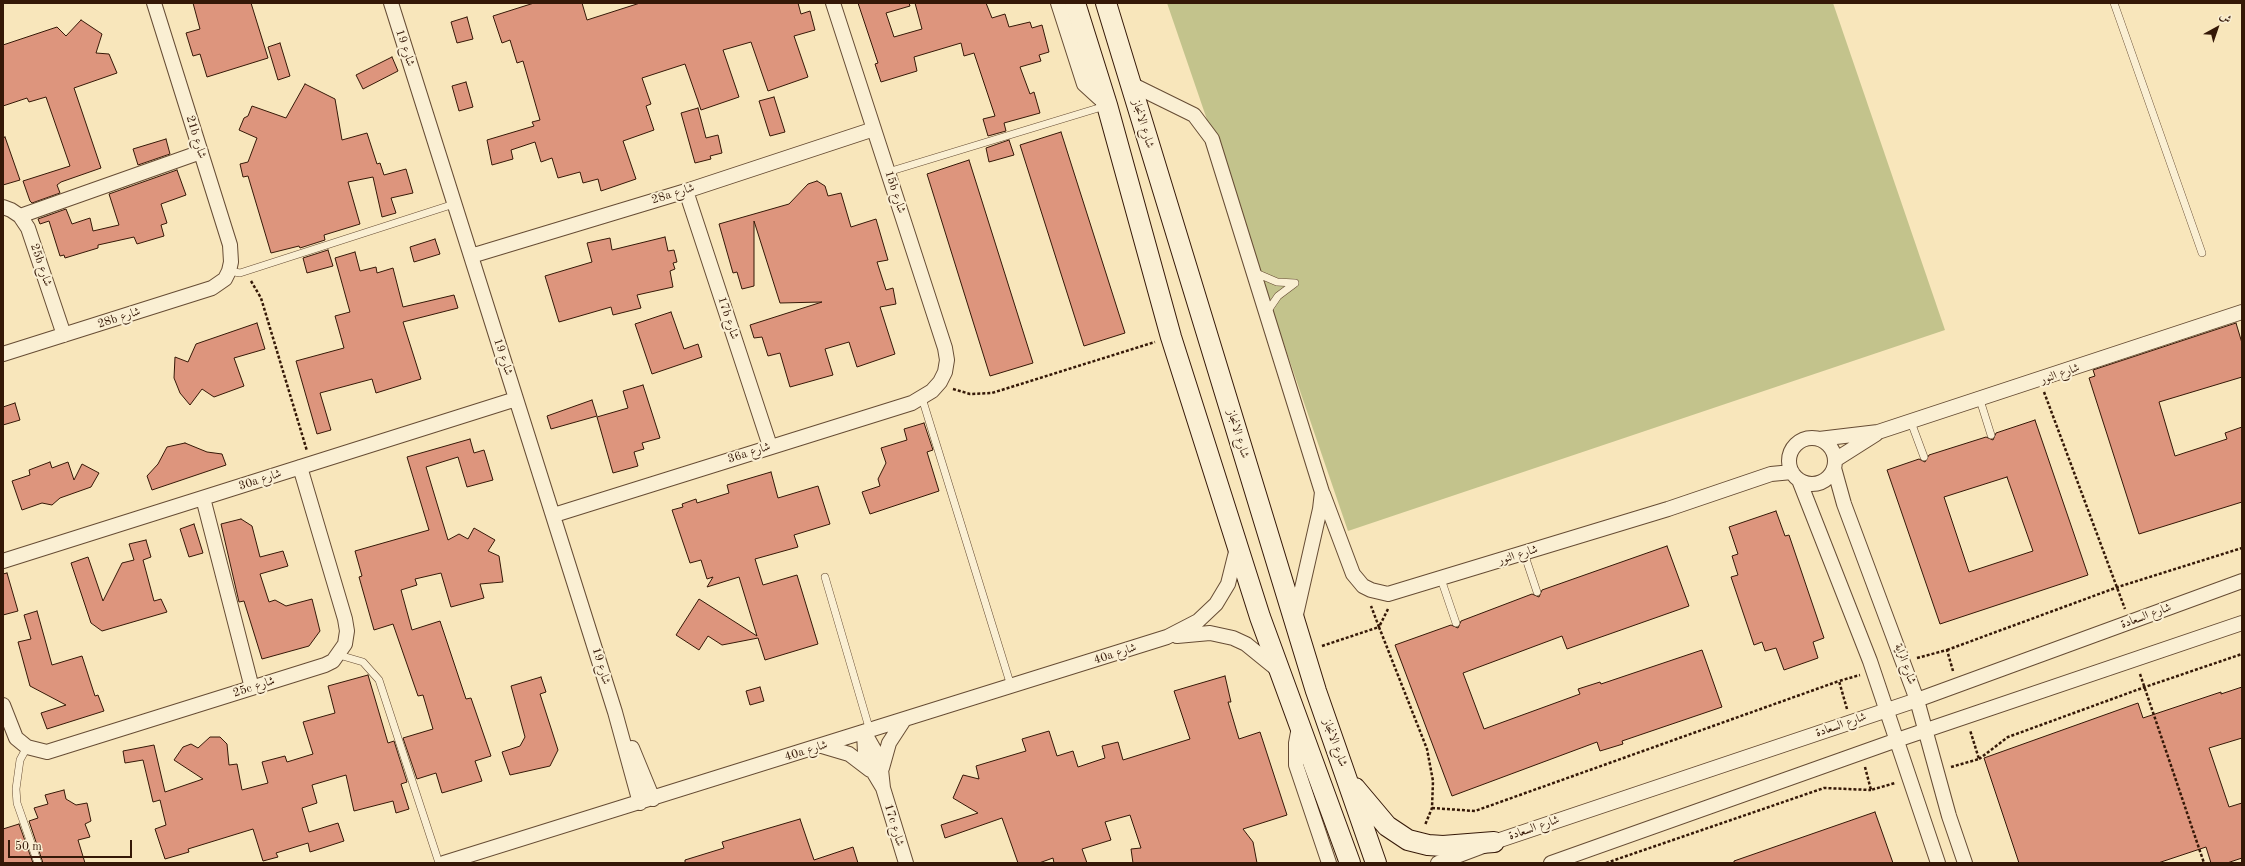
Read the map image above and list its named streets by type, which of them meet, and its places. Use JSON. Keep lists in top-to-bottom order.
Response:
{
  "streets": {
    "street": [
      "شارع 19",
      "شارع الانجاز",
      "21b شارع",
      "15b شارع",
      "28a شارع",
      "25b شارع",
      "28b شارع",
      "17b شارع",
      "شارع النور",
      "36a شارع",
      "30a شارع",
      "شارع السعادة",
      "40a شارع",
      "شارع الراية",
      "25c شارع",
      "17c شارع"
    ]
  },
  "crossings": [
    ["شارع 19", "28a شارع"],
    ["شارع 19", "36a شارع"],
    ["شارع 19", "30a شارع"],
    ["شارع 19", "40a شارع"],
    ["21b شارع", "28b شارع"],
    ["15b شارع", "28a شارع"],
    ["15b شارع", "36a شارع"],
    ["28a شارع", "17b شارع"],
    ["25b شارع", "28b شارع"],
    ["17b شارع", "36a شارع"],
    ["شارع النور", "شارع الراية"],
    ["شارع السعادة", "شارع الراية"],
    ["40a شارع", "17c شارع"]
  ],
  "scale_bar": "50 m",
  "north": "top right"
}
